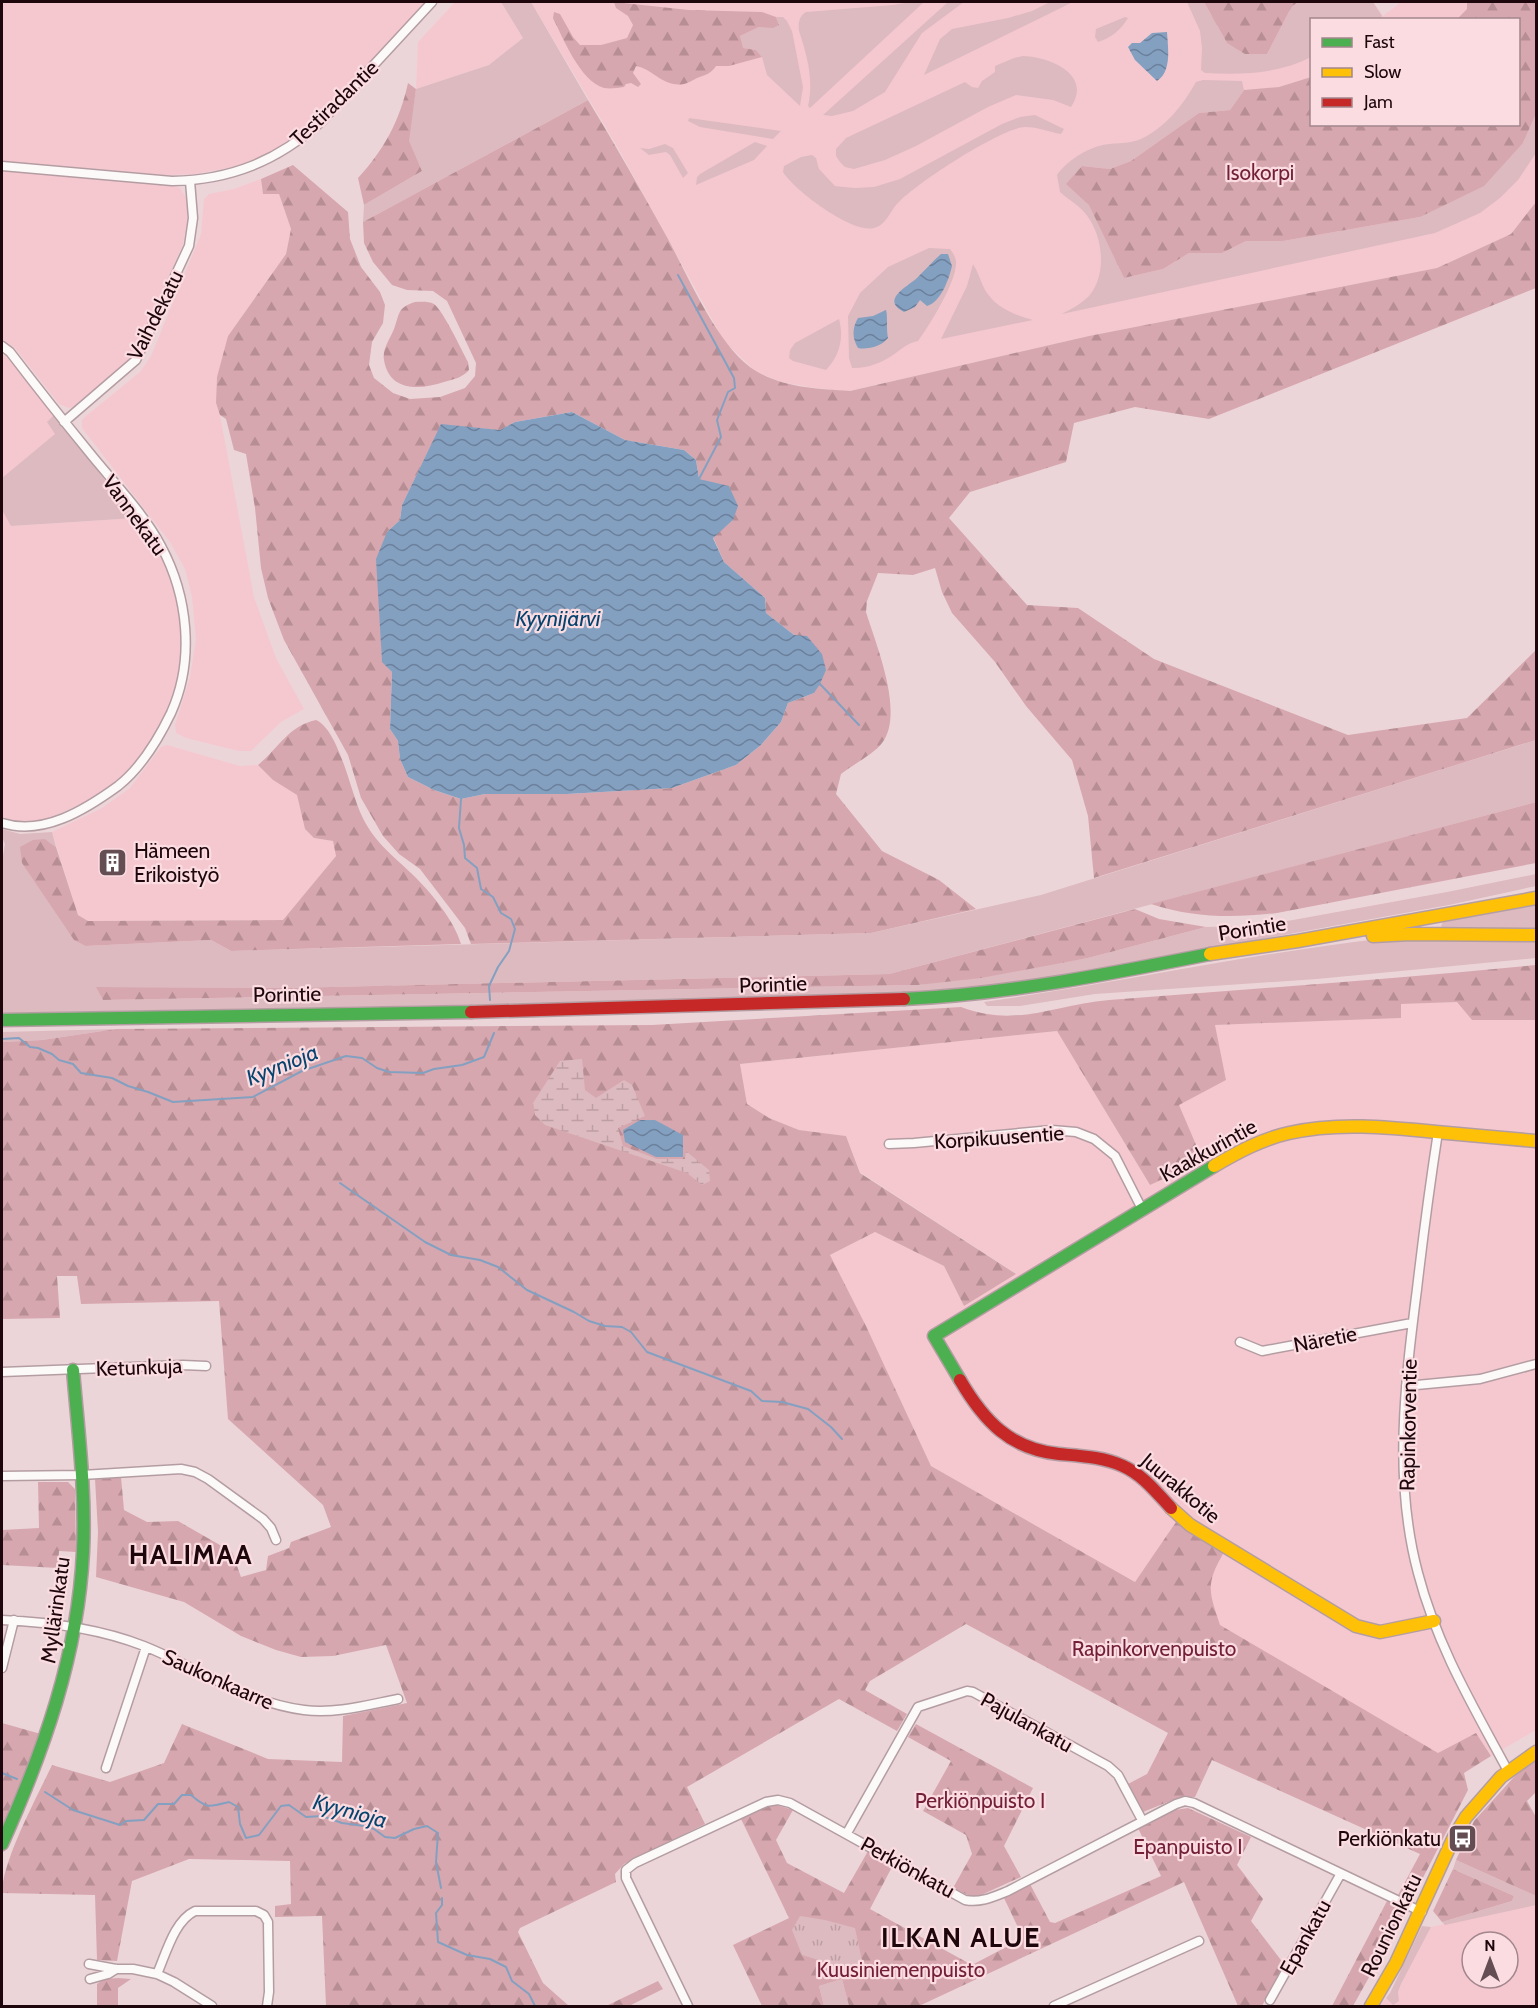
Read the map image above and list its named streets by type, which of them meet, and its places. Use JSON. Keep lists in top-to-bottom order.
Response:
{
  "streets": {
    "main road": [
      "Porintie",
      "Kaakkurintie",
      "Juurakkotie",
      "Myllärinkatu",
      "Rounionkatu"
    ],
    "street": [
      "Testiradantie",
      "Vaihdekatu",
      "Vannekatu",
      "Korpikuusentie",
      "Näretie",
      "Ketunkuja",
      "Rapinkorventie",
      "Saukonkaarre",
      "Pajulankatu",
      "Perkiönkatu",
      "Epankatu"
    ]
  },
  "crossings": [
    ["Testiradantie", "Vaihdekatu"],
    ["Vaihdekatu", "Vannekatu"],
    ["Korpikuusentie", "Kaakkurintie"],
    ["Kaakkurintie", "Rapinkorventie"],
    ["Kaakkurintie", "Juurakkotie"],
    ["Näretie", "Rapinkorventie"],
    ["Ketunkuja", "Myllärinkatu"],
    ["Rapinkorventie", "Juurakkotie"],
    ["Rapinkorventie", "Rounionkatu"],
    ["Myllärinkatu", "Saukonkaarre"],
    ["Pajulankatu", "Perkiönkatu"],
    ["Perkiönkatu", "Rounionkatu"],
    ["Perkiönkatu", "Epankatu"]
  ],
  "districts": ["HALIMAA", "ILKAN ALUE"],
  "water": ["Kyynijärvi", "Kyynioja"],
  "parks": [
    "Isokorpi",
    "Rapinkorvenpuisto",
    "Perkiönpuisto I",
    "Epanpuisto I",
    "Kuusiniemenpuisto"
  ],
  "places": {
    "building": ["Hämeen Erikoistyö"],
    "bus stop": ["Perkiönkatu"]
  },
  "legend": ["Fast", "Slow", "Jam"],
  "north": "top"
}
